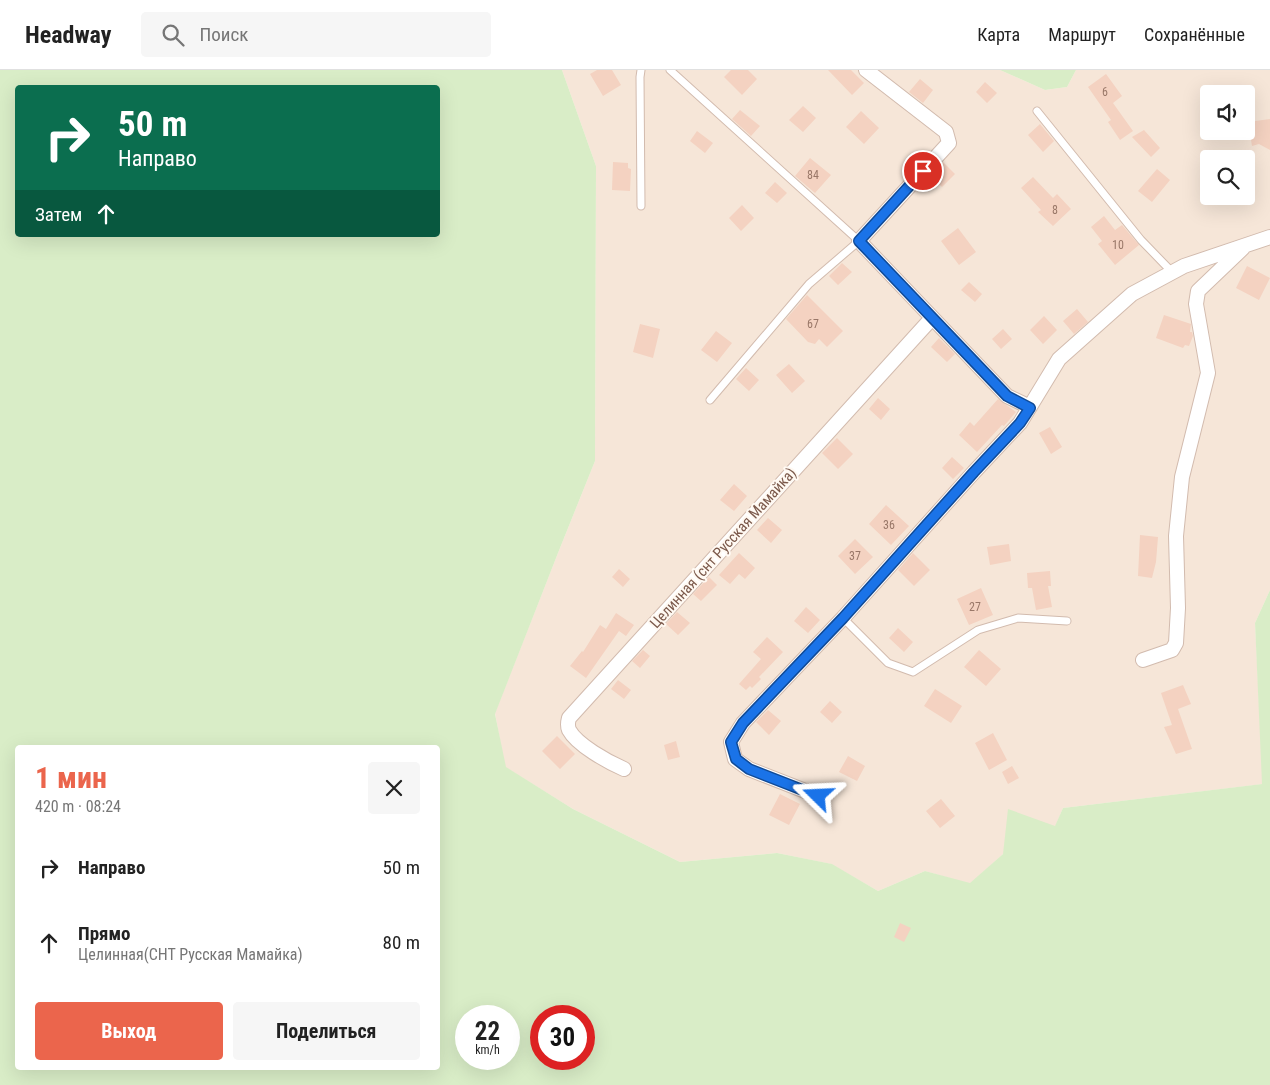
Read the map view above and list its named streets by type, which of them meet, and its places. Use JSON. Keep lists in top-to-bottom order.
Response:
{
  "streets": {
    "street": ["Целинная (снт Русская Мамайка)"]
  },
  "house_numbers": [
    "6",
    "84",
    "8",
    "10",
    "67",
    "36",
    "37",
    "27"
  ],
  "page": {
    "header": "Headway",
    "search": "Поиск",
    "nav": ["Карта", "Маршрут", "Сохранённые"],
    "turn": ["50 m", "Направо"],
    "then": "Затем",
    "heading": ["1 мин", "420 m · 08:24"],
    "list": [
      {
        "name": "Направо",
        "value": "50 m"
      },
      {
        "name": "Прямо",
        "note": "Целинная(СНТ Русская Мамайка)",
        "value": "80 m"
      }
    ],
    "buttons": ["Выход", "Поделиться"],
    "speed": "22 km/h",
    "limit": "30"
  }
}
